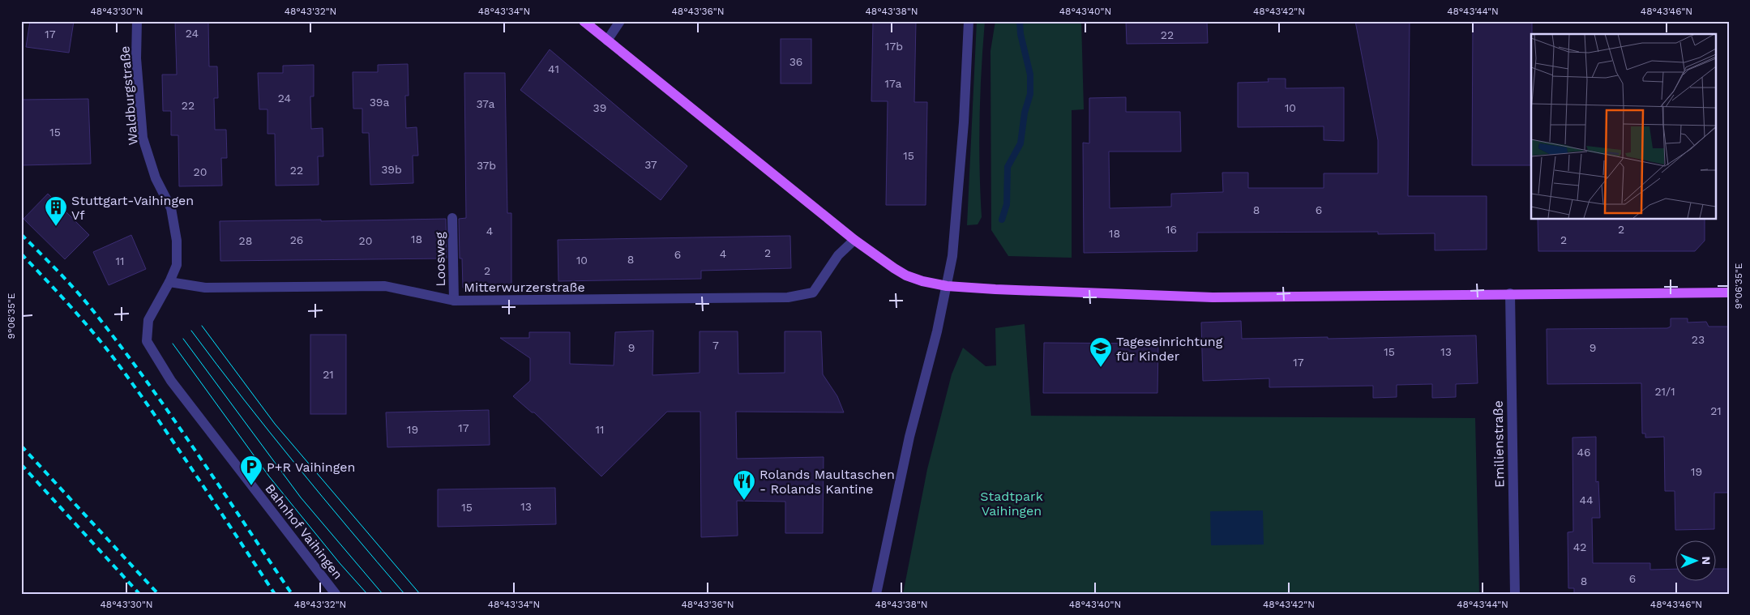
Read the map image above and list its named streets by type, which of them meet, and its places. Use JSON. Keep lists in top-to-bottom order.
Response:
{
  "streets": {
    "street": [
      "Waldburgstraße",
      "Loosweg",
      "Mitterwurzerstraße",
      "Emilienstraße",
      "Bahnhof Vaihingen"
    ]
  },
  "crossings": [
    ["Waldburgstraße", "Mitterwurzerstraße"],
    ["Waldburgstraße", "Bahnhof Vaihingen"],
    ["Loosweg", "Mitterwurzerstraße"],
    ["Mitterwurzerstraße", "Bahnhof Vaihingen"]
  ],
  "parks": ["Stadtpark Vaihingen"],
  "places": {
    "building": ["Stuttgart-Vaihingen Vf"],
    "school or university": ["Tageseinrichtung für Kinder"],
    "parking": ["P+R Vaihingen"],
    "restaurant": ["Rolands Maultaschen - Rolands Kantine"]
  },
  "house_numbers": [
    "24",
    "17",
    "22",
    "17b",
    "36",
    "41",
    "17a",
    "24",
    "39a",
    "37a",
    "22",
    "39",
    "10",
    "15",
    "15",
    "37",
    "37b",
    "39b",
    "22",
    "20",
    "8",
    "6",
    "16",
    "2",
    "4",
    "18",
    "18",
    "26",
    "2",
    "28",
    "20",
    "2",
    "4",
    "6",
    "8",
    "10",
    "11",
    "2",
    "23",
    "7",
    "9",
    "9",
    "15",
    "13",
    "17",
    "21",
    "21/1",
    "21",
    "17",
    "19",
    "11",
    "46",
    "19",
    "44",
    "13",
    "15",
    "42",
    "6",
    "8"
  ],
  "north": "right",
  "coordinates": [
    "48°43'30\"N",
    "48°43'32\"N",
    "48°43'34\"N",
    "48°43'36\"N",
    "48°43'38\"N",
    "48°43'40\"N",
    "48°43'42\"N",
    "48°43'44\"N",
    "48°43'46\"N",
    "9°06'35\"E"
  ]
}
